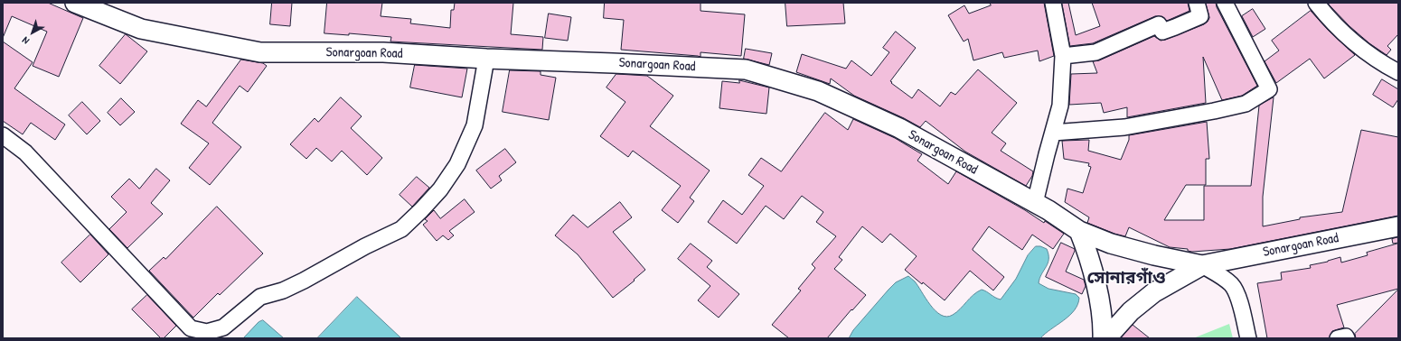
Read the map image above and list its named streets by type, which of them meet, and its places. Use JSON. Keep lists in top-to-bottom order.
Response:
{
  "streets": {
    "main road": ["Sonargoan Road"]
  },
  "districts": ["সোনারগাঁও"],
  "north": "bottom left"
}
